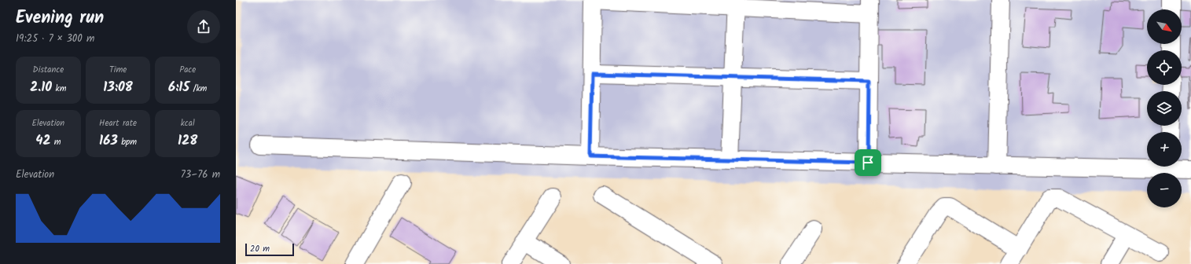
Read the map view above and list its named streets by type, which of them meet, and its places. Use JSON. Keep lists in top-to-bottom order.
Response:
{
  "scale_bar": "20 m",
  "north": "bottom right",
  "page": {
    "heading": ["Evening run", "19:25 · 7 × 300 m"],
    "map_buttons": ["+", "−"],
    "stats": [
      ["Distance", "2.10 km"],
      ["Time", "13:08"],
      ["Pace", "6:15 /km"],
      ["Elevation", "42 m"],
      ["Heart rate", "163 bpm"],
      ["kcal", "128"]
    ],
    "chart": ["Elevation", "73–76 m"],
    "scale": "20 m"
  }
}
